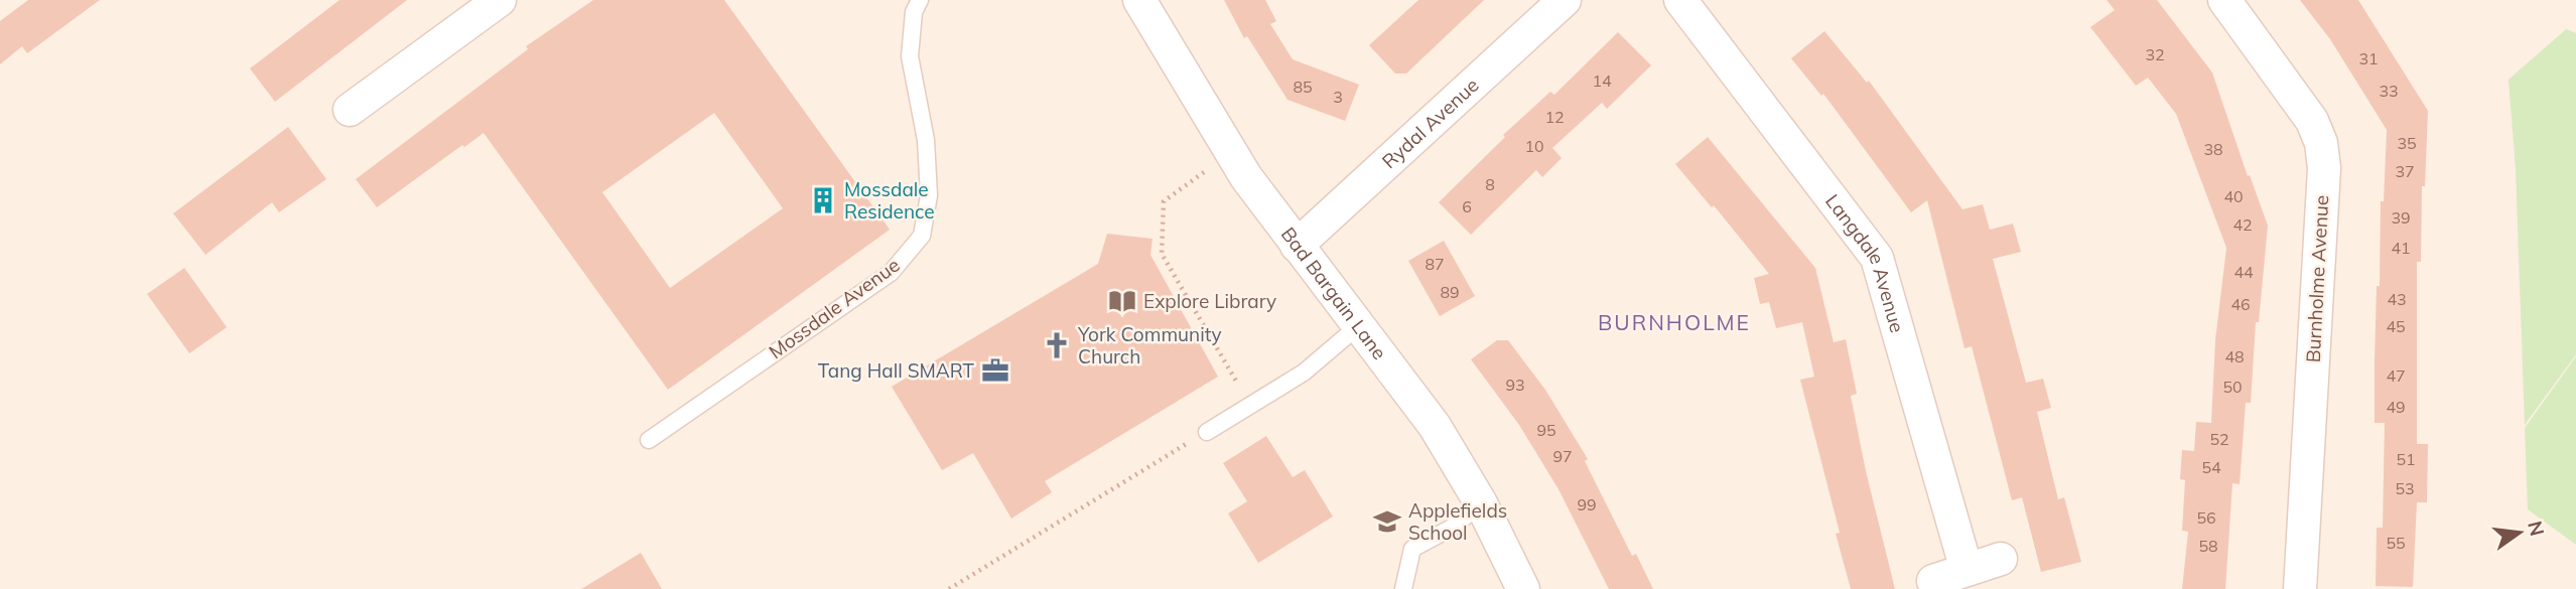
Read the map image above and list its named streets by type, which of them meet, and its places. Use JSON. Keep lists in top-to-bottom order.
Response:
{
  "streets": {
    "street": [
      "Rydal Avenue",
      "Langdale Avenue",
      "Burnholme Avenue",
      "Bad Bargain Lane"
    ],
    "lane": ["Mossdale Avenue"]
  },
  "crossings": [
    ["Rydal Avenue", "Bad Bargain Lane"]
  ],
  "districts": ["BURNHOLME"],
  "places": {
    "building": ["Mossdale Residence"],
    "library": ["Explore Library"],
    "church": ["York Community Church"],
    "office": ["Tang Hall SMART"],
    "school or university": ["Applefields School"]
  },
  "house_numbers": [
    "32",
    "31",
    "14",
    "85",
    "33",
    "3",
    "12",
    "35",
    "10",
    "38",
    "37",
    "8",
    "40",
    "6",
    "39",
    "42",
    "41",
    "87",
    "44",
    "89",
    "43",
    "46",
    "45",
    "48",
    "47",
    "93",
    "50",
    "49",
    "95",
    "52",
    "97",
    "51",
    "54",
    "53",
    "99",
    "56",
    "55",
    "58"
  ],
  "north": "right"
}
